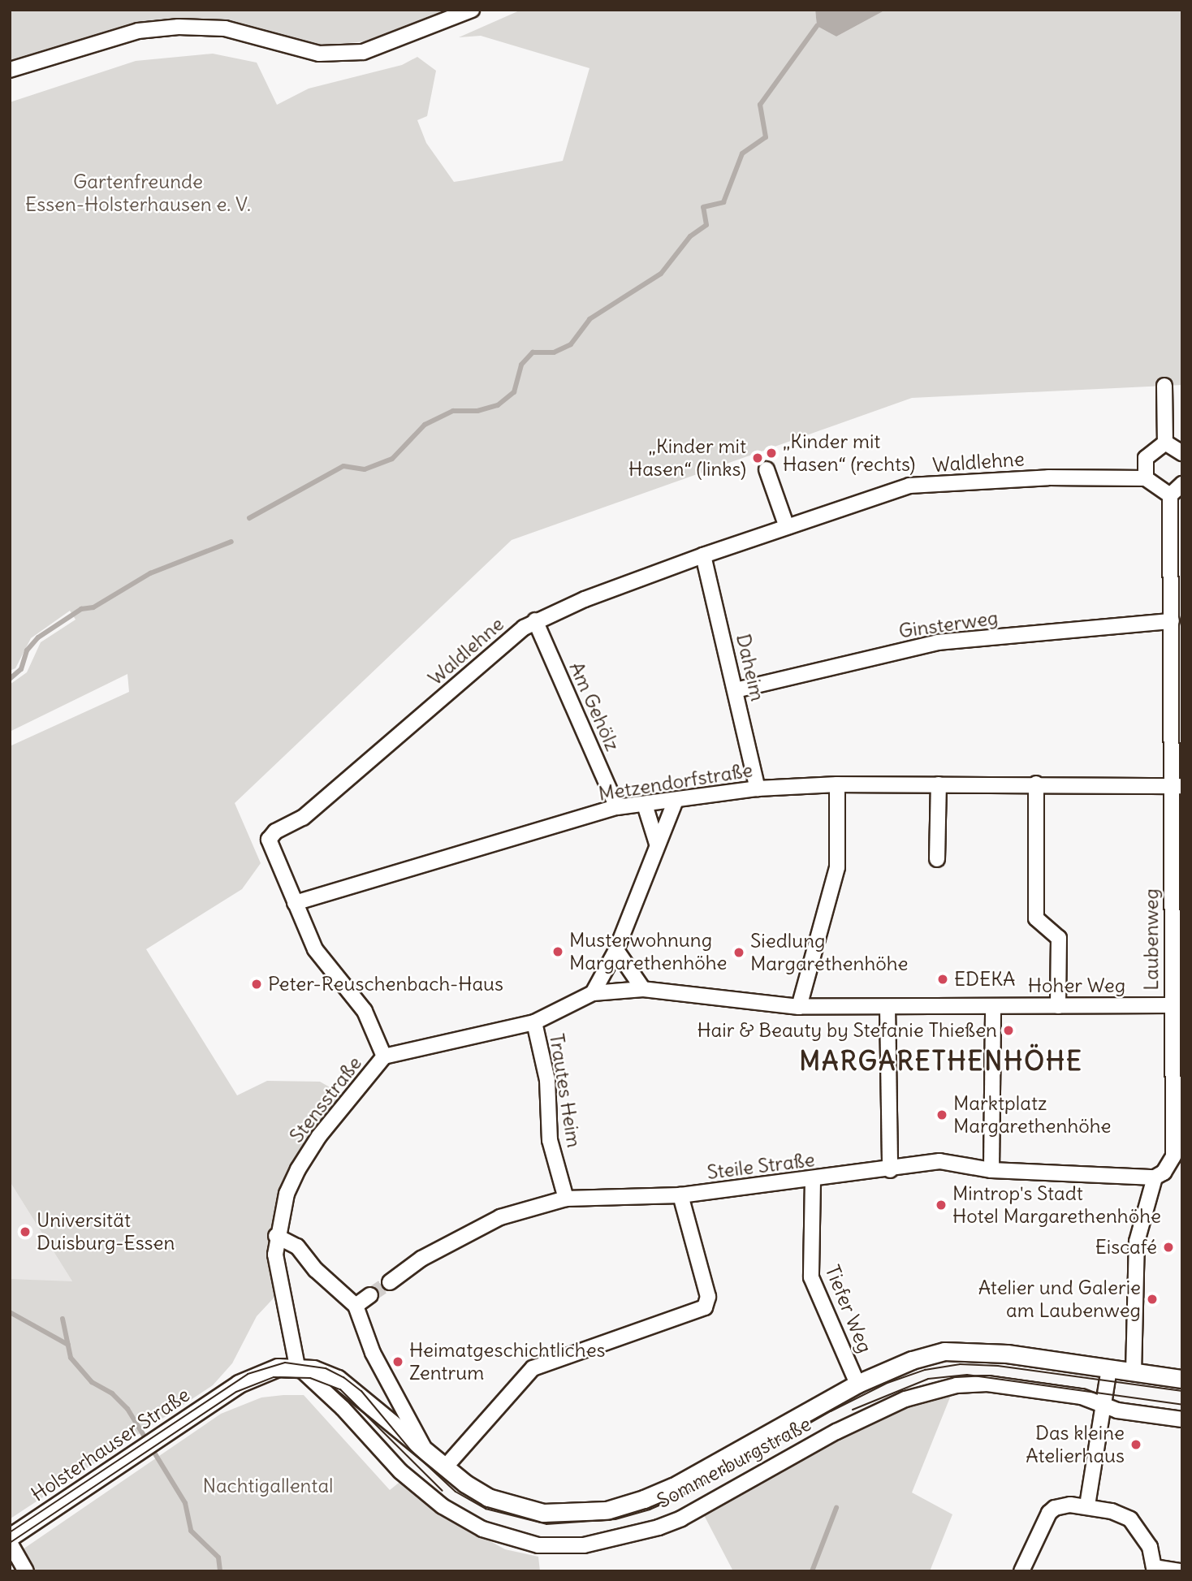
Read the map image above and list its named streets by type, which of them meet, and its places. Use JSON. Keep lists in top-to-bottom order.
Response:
{
  "streets": {
    "street": [
      "Waldlehne",
      "Ginsterweg",
      "Daheim",
      "Am Gehölz",
      "Metzendorfstraße",
      "Laubenweg",
      "Hoher Weg",
      "Trautes Heim",
      "Stensstraße",
      "Steile Straße",
      "Tiefer Weg",
      "Holsterhauser Straße",
      "Sommerburgstraße"
    ]
  },
  "crossings": [
    ["Waldlehne", "Daheim"],
    ["Waldlehne", "Am Gehölz"],
    ["Waldlehne", "Metzendorfstraße"],
    ["Waldlehne", "Stensstraße"],
    ["Ginsterweg", "Daheim"],
    ["Ginsterweg", "Laubenweg"],
    ["Daheim", "Metzendorfstraße"],
    ["Am Gehölz", "Metzendorfstraße"],
    ["Metzendorfstraße", "Laubenweg"],
    ["Metzendorfstraße", "Stensstraße"],
    ["Laubenweg", "Hoher Weg"],
    ["Laubenweg", "Steile Straße"],
    ["Laubenweg", "Sommerburgstraße"],
    ["Hoher Weg", "Stensstraße"],
    ["Trautes Heim", "Stensstraße"],
    ["Trautes Heim", "Steile Straße"],
    ["Stensstraße", "Sommerburgstraße"],
    ["Steile Straße", "Tiefer Weg"],
    ["Tiefer Weg", "Sommerburgstraße"],
    ["Holsterhauser Straße", "Sommerburgstraße"]
  ],
  "districts": ["MARGARETHENHÖHE"],
  "parks": ["Gartenfreunde Essen-Holsterhausen e. V.", "Nachtigallental"],
  "places": [
    "„Kinder mit Hasen“ (rechts)",
    "„Kinder mit Hasen“ (links)",
    "Musterwohnung Margarethenhöhe",
    "Siedlung Margarethenhöhe",
    "EDEKA",
    "Peter-Reuschenbach-Haus",
    "Hair & Beauty by Stefanie Thießen",
    "Marktplatz Margarethenhöhe",
    "Mintrop's Stadt Hotel Margarethenhöhe",
    "Universität Duisburg-Essen",
    "Eiscafé",
    "Atelier und Galerie am Laubenweg",
    "Heimatgeschichtliches Zentrum",
    "Das kleine Atelierhaus"
  ]
}
